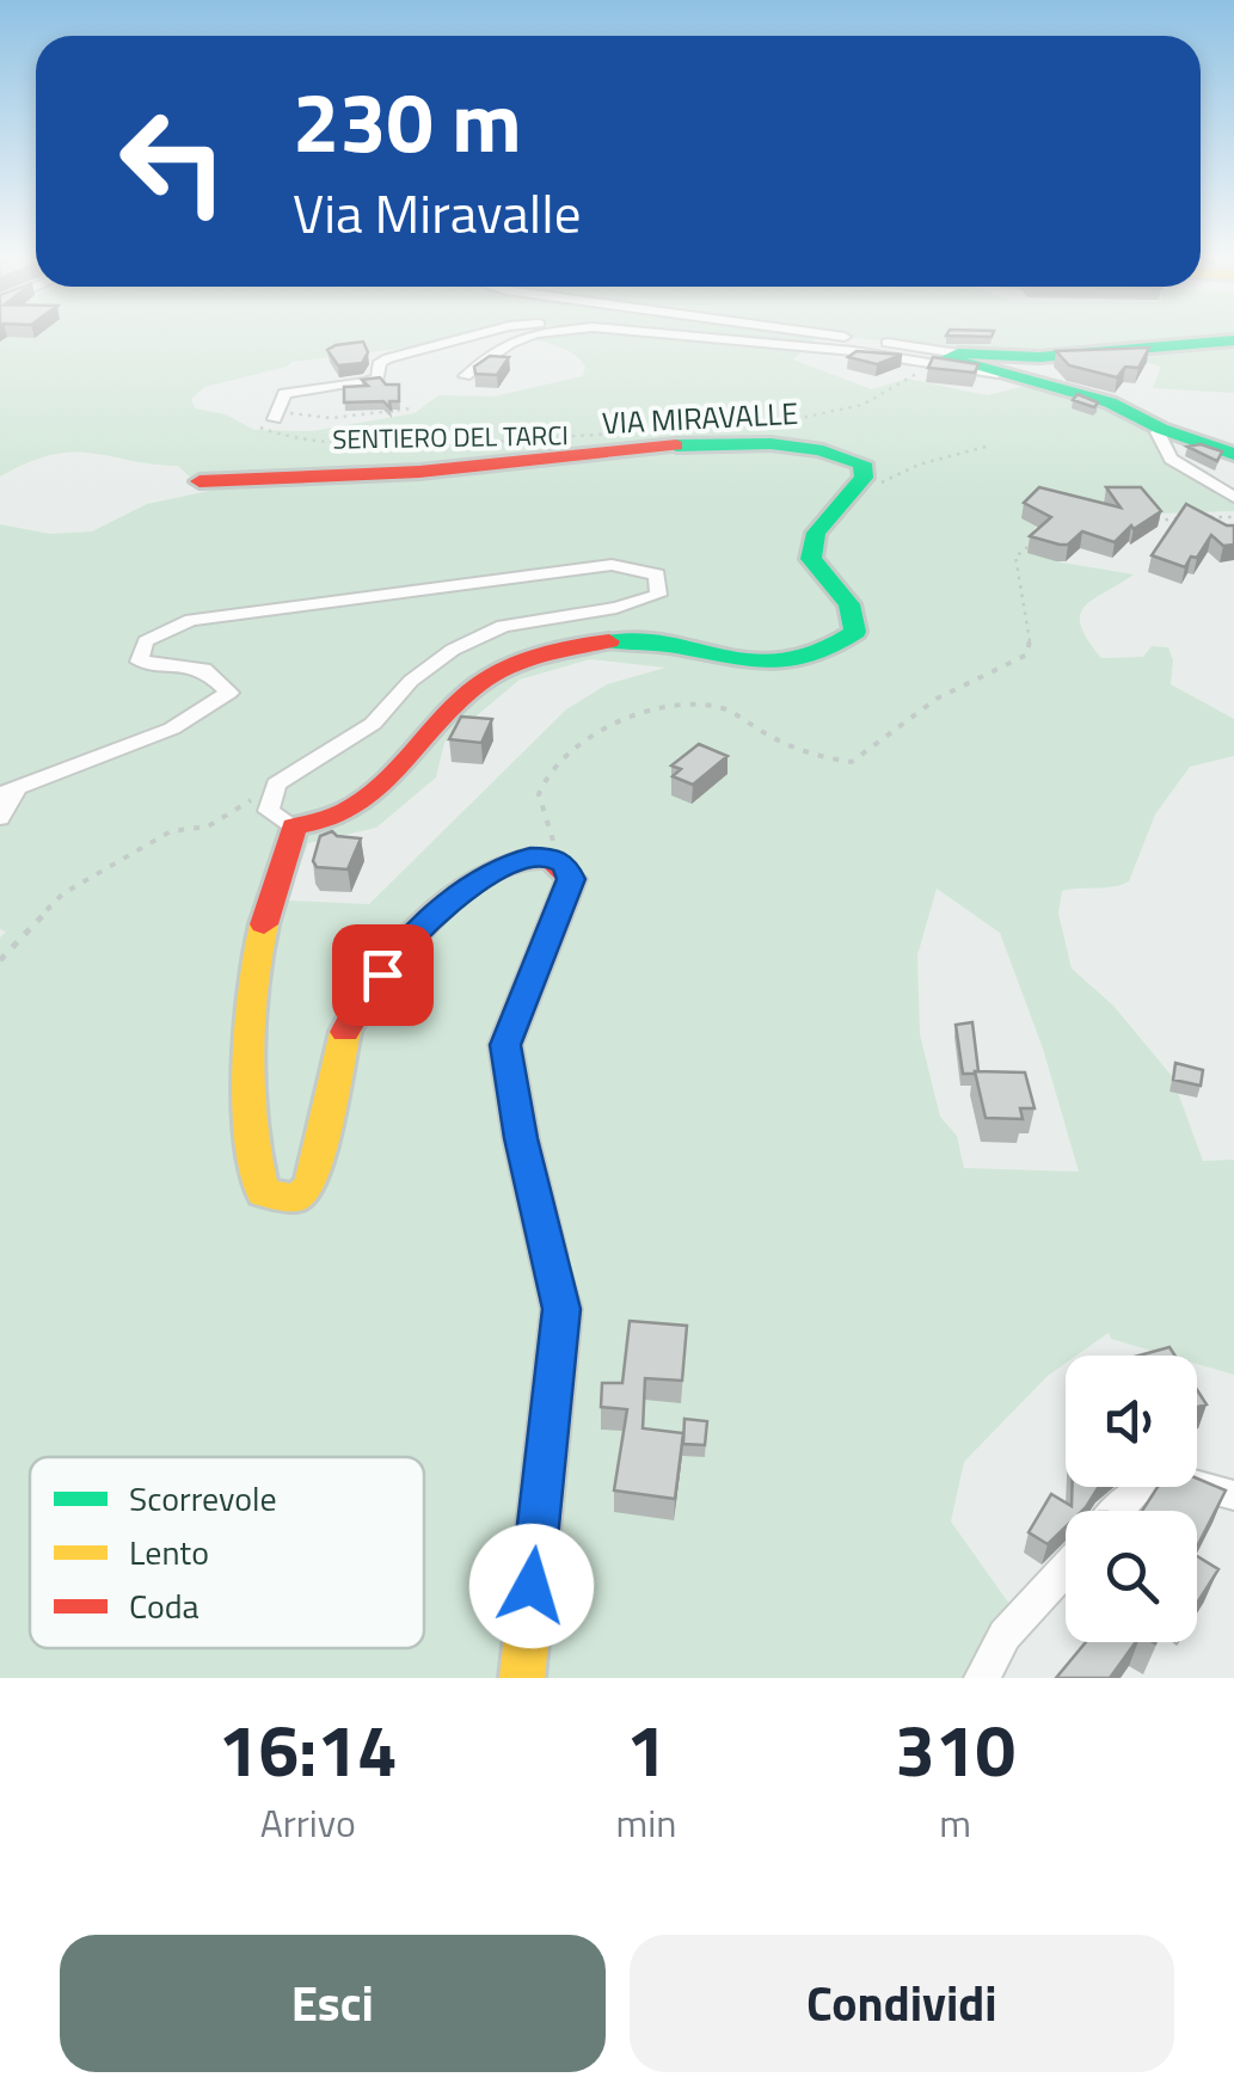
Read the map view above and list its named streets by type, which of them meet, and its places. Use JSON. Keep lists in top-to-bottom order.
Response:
{
  "streets": {
    "street": ["VIA MIRAVALLE"],
    "path": ["SENTIERO DEL TARCI"]
  },
  "legend": ["Scorrevole", "Lento", "Coda"],
  "page": {
    "turn": ["230 m", "Via Miravalle"],
    "eta": [
      "16:14",
      "Arrivo",
      "1",
      "min",
      "310",
      "m"
    ],
    "buttons": ["Esci", "Condividi"]
  }
}
